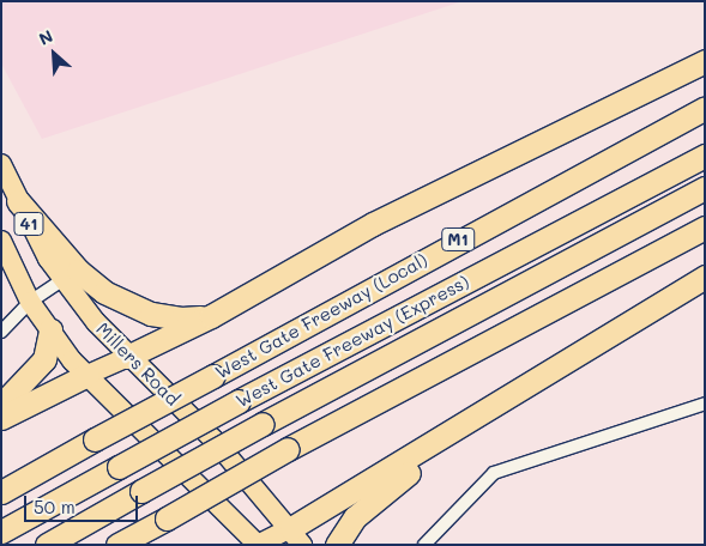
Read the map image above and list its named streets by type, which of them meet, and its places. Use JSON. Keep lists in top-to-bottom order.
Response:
{
  "streets": {
    "highway": ["M1", "West Gate Freeway (Local)", "West Gate Freeway (Express)"],
    "main road": ["41", "Millers Road"]
  },
  "scale_bar": "50 m",
  "north": "top left"
}
